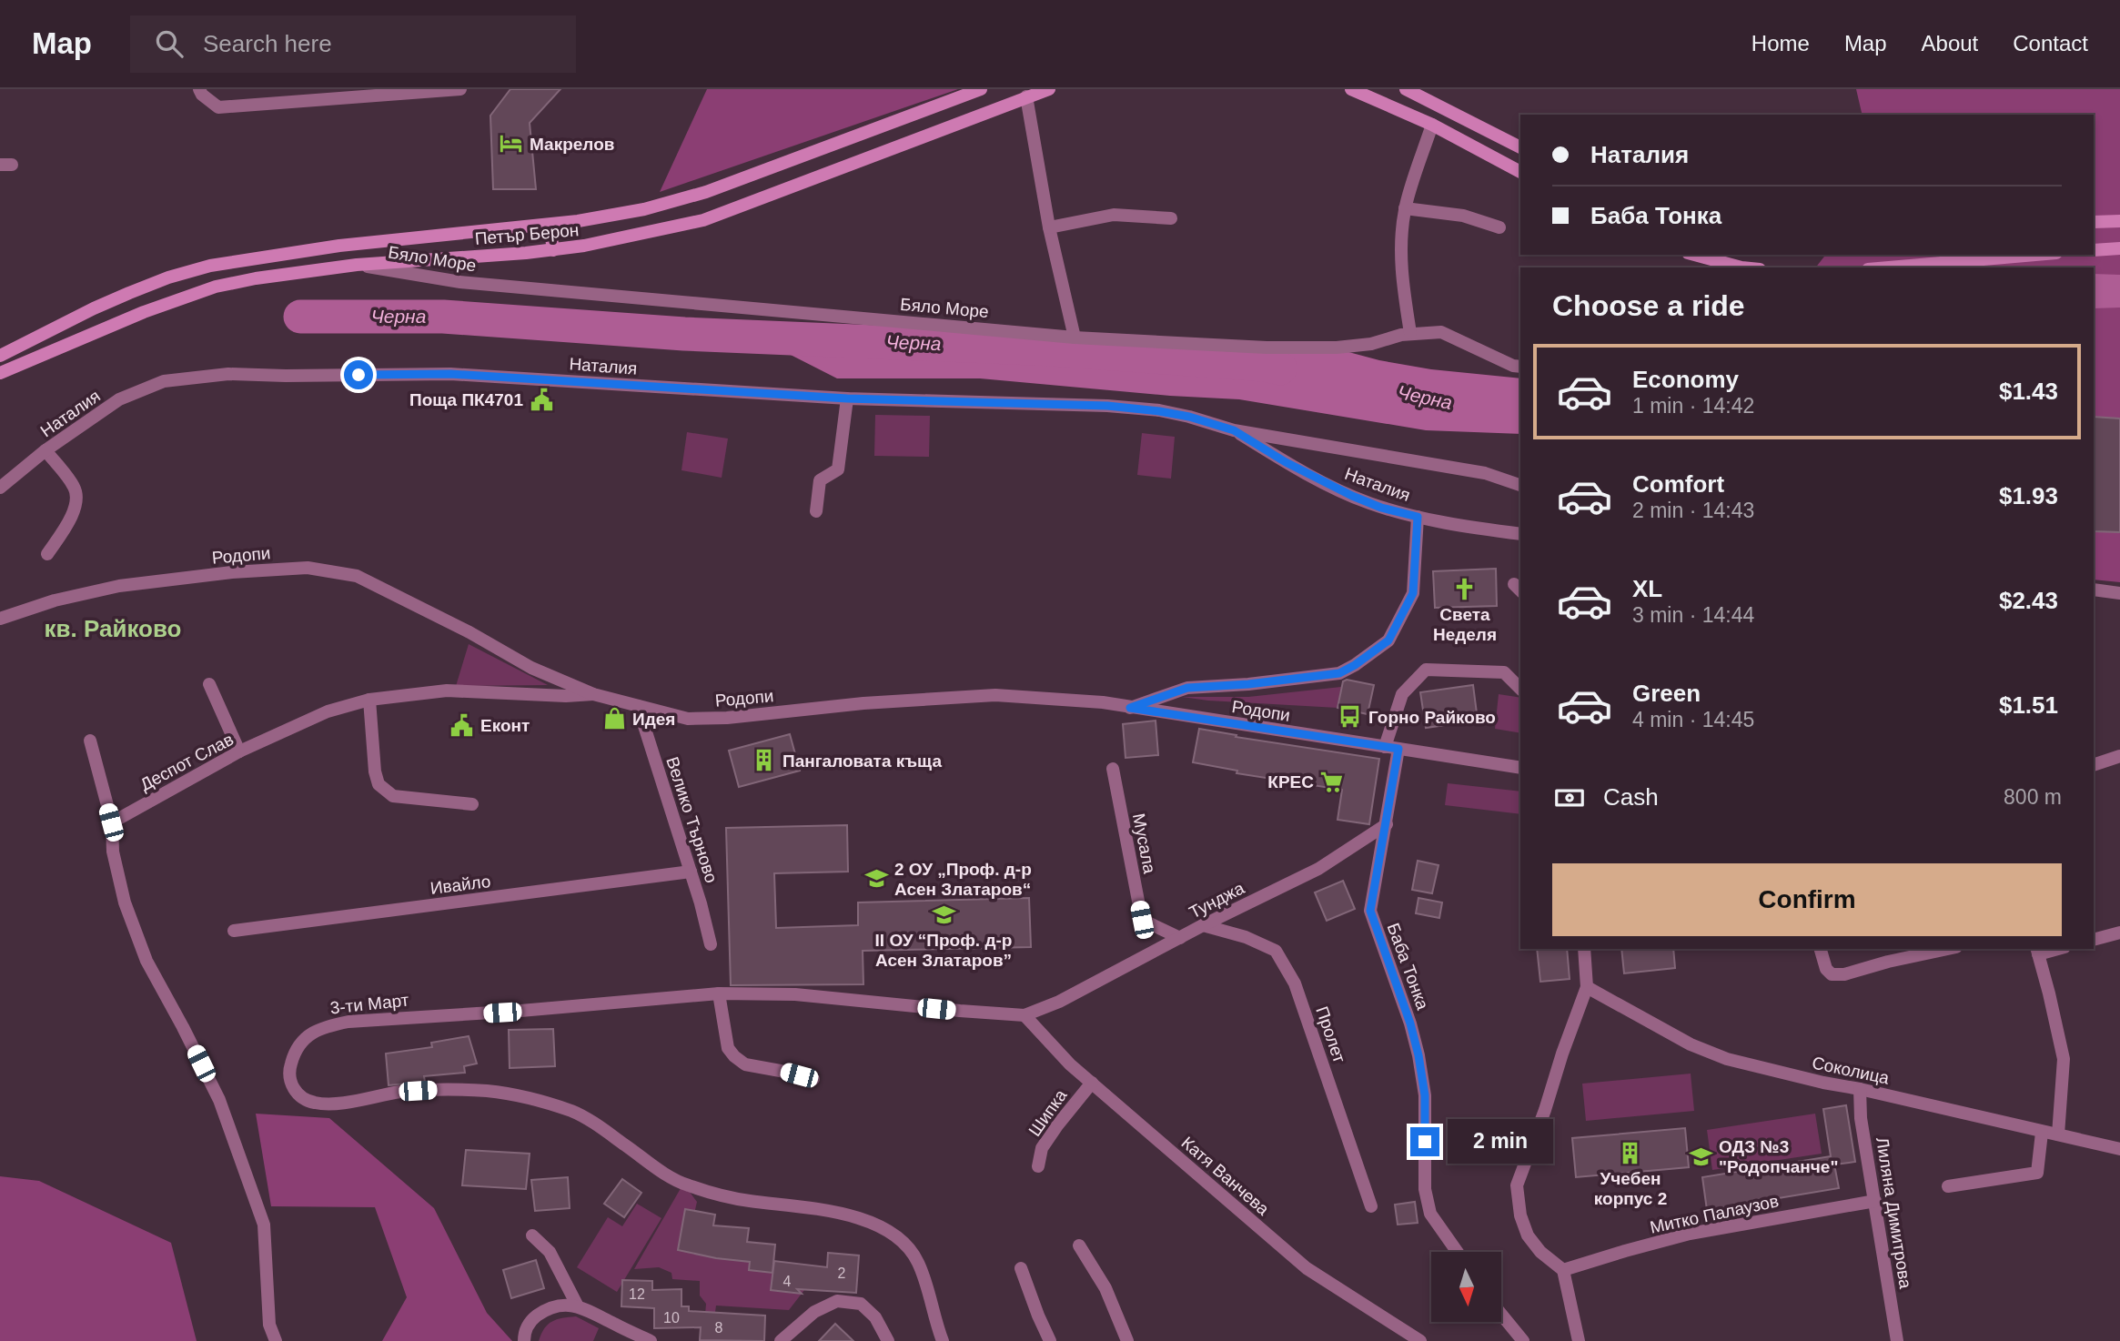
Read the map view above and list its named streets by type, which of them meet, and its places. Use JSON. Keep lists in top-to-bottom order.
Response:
{
  "streets": {
    "main road": ["Петър Берон"],
    "street": [
      "Бяло Море",
      "Наталия",
      "Родопи",
      "Деспот Слав",
      "Велико Търново",
      "Мусала",
      "Ивайло",
      "Тунджа",
      "Баба Тонка",
      "3-ти Март",
      "Пролет",
      "Соколица",
      "Шипка",
      "Катя Ванчева",
      "Лиляна Димитрова",
      "Митко Палаузов"
    ]
  },
  "crossings": [
    ["Петър Берон", "Бяло Море"],
    ["Родопи", "Деспот Слав"],
    ["Родопи", "Велико Търново"],
    ["Родопи", "Баба Тонка"],
    ["Велико Търново", "Ивайло"],
    ["Мусала", "Тунджа"],
    ["Тунджа", "Баба Тонка"],
    ["Тунджа", "3-ти Март"],
    ["Тунджа", "Пролет"],
    ["Тунджа", "Катя Ванчева"],
    ["3-ти Март", "Катя Ванчева"],
    ["Соколица", "Лиляна Димитрова"],
    ["Шипка", "Катя Ванчева"],
    ["Лиляна Димитрова", "Митко Палаузов"]
  ],
  "districts": ["кв. Райково"],
  "water": ["Черна"],
  "places": {
    "hotel": ["Макрелов"],
    "public building": ["Поща ПК4701", "Еконт"],
    "church": ["Света Неделя"],
    "bus stop": ["Горно Райково"],
    "shop": ["Идея"],
    "building": ["Пангаловата къща", "Учебен корпус 2"],
    "supermarket": ["КРЕС"],
    "school or university": ["2 ОУ „Проф. д-р Асен Златаров“", "II ОУ “Проф. д-р Асен Златаров”", "ОДЗ №3 \"Родопчанче\""]
  },
  "house_numbers": [
    "2",
    "4",
    "12",
    "10",
    "8"
  ],
  "north": "bottom",
  "page": {
    "header": "Map",
    "search": "Search here",
    "nav": [
      "Home",
      "Map",
      "About",
      "Contact"
    ],
    "banner": ["Наталия", "Баба Тонка"],
    "heading": "Choose a ride",
    "list": [
      {
        "name": "Economy",
        "note": "1 min · 14:42",
        "value": "$1.43"
      },
      {
        "name": "Comfort",
        "note": "2 min · 14:43",
        "value": "$1.93"
      },
      {
        "name": "XL",
        "note": "3 min · 14:44",
        "value": "$2.43"
      },
      {
        "name": "Green",
        "note": "4 min · 14:45",
        "value": "$1.51"
      }
    ],
    "pay": ["Cash", "800 m"],
    "buttons": "Confirm",
    "bubble": "2 min"
  }
}
